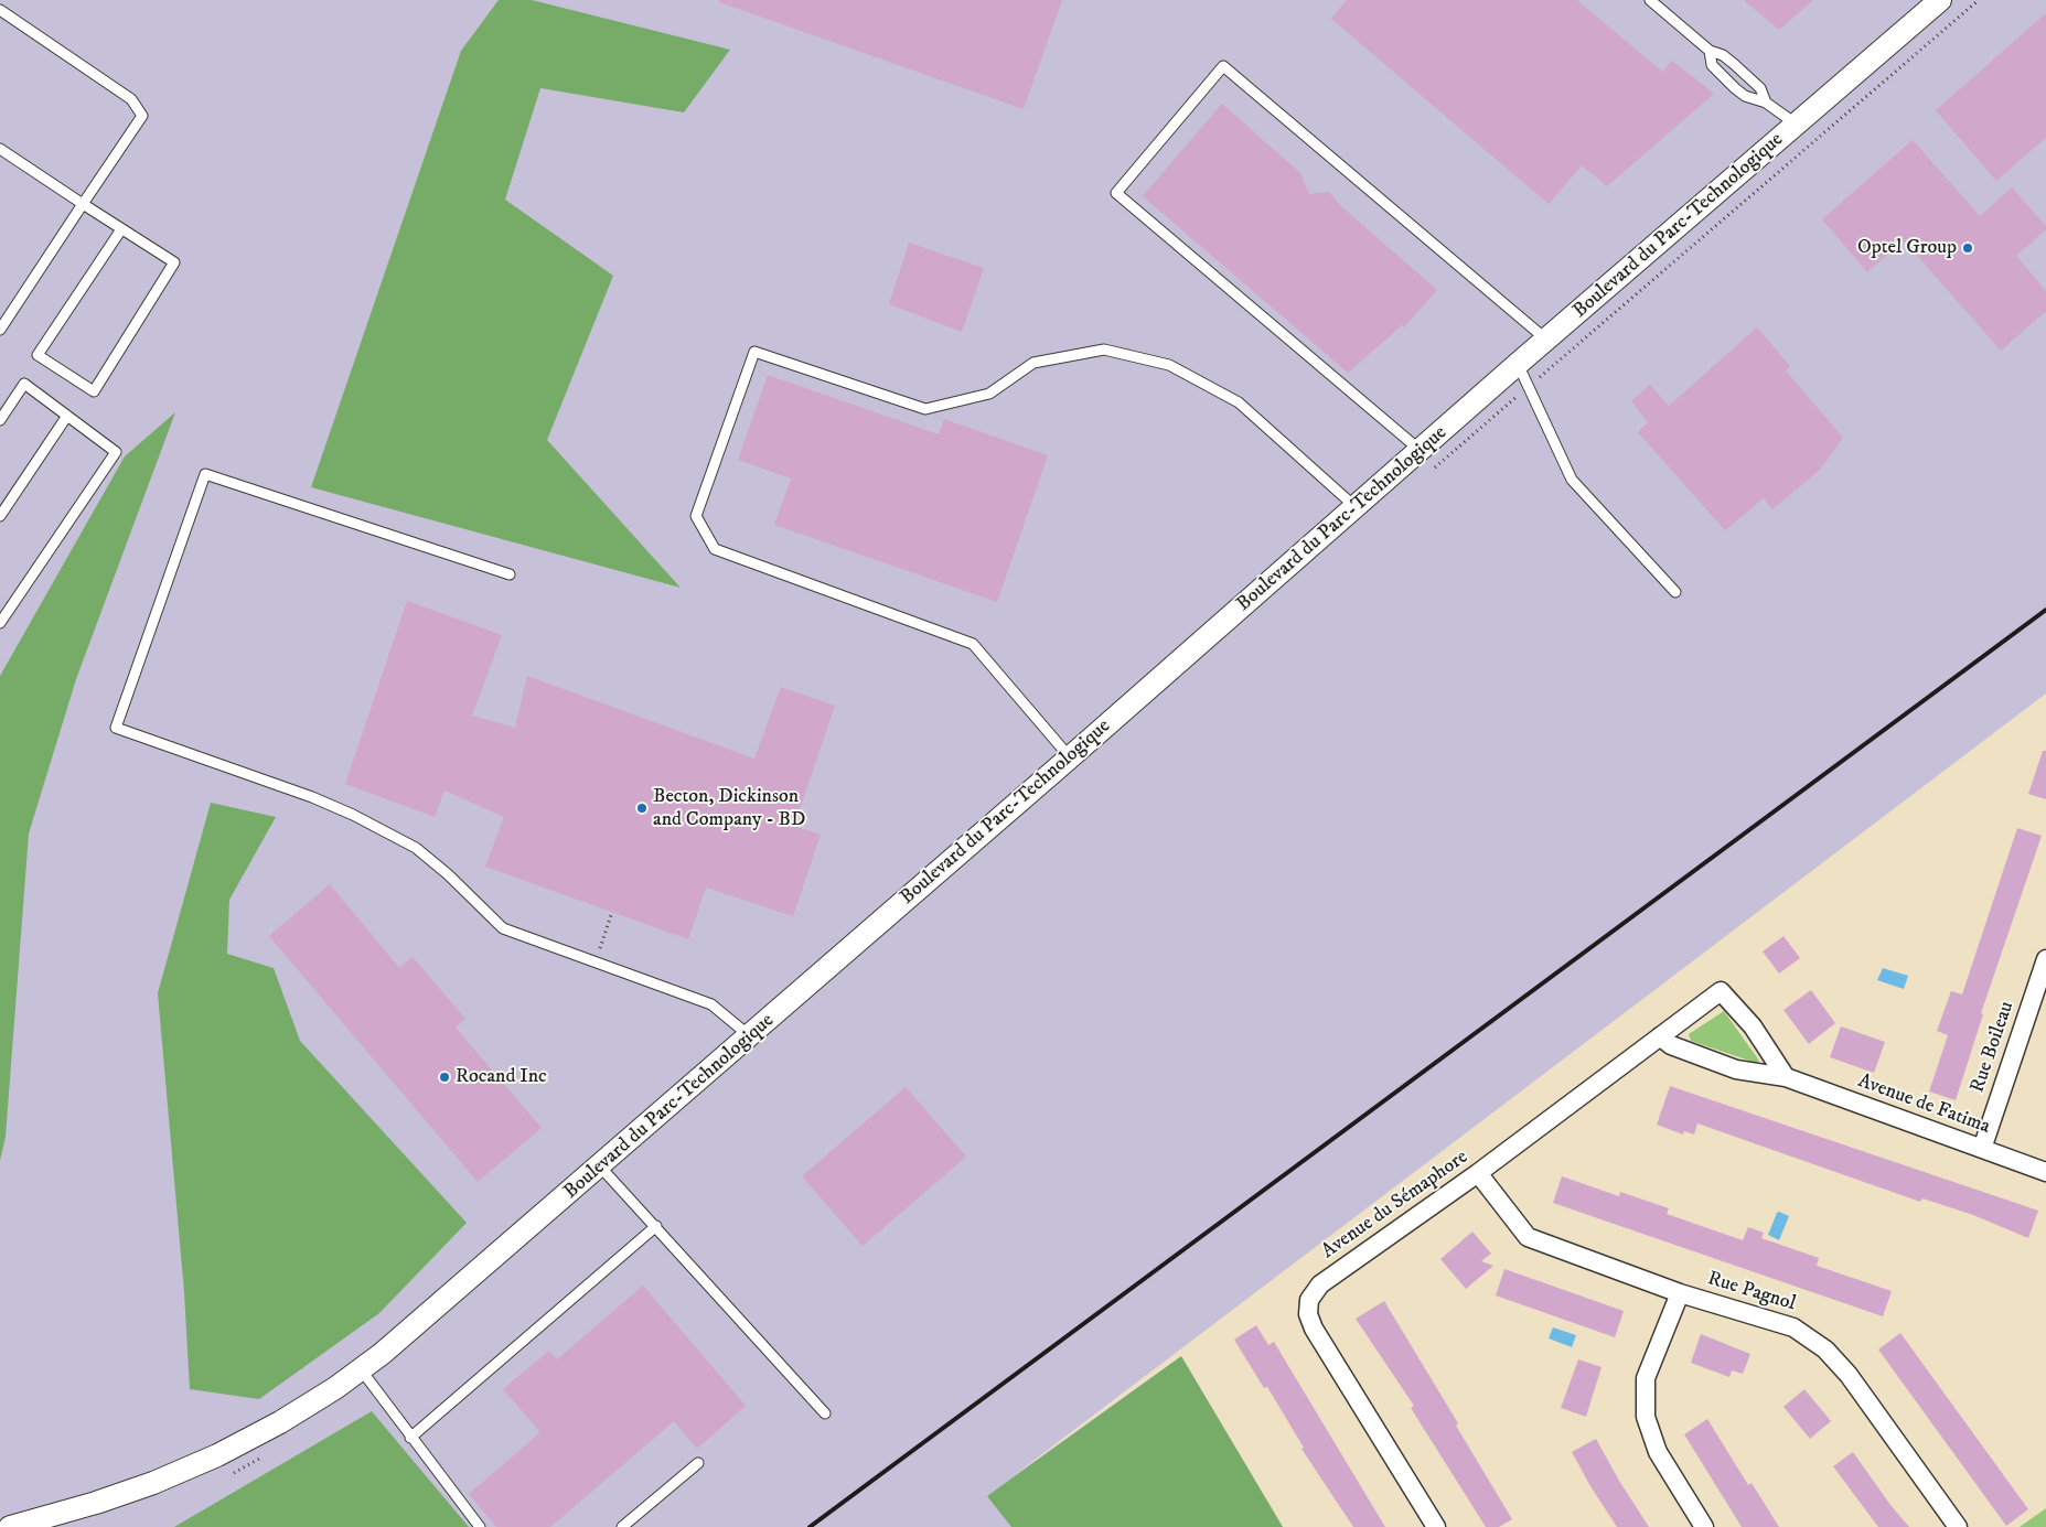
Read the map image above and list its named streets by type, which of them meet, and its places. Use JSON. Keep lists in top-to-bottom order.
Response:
{
  "streets": {
    "street": [
      "Boulevard du Parc-Technologique",
      "Rue Boileau",
      "Avenue de Fatima",
      "Avenue du Sémaphore",
      "Rue Pagnol"
    ]
  },
  "crossings": [
    ["Rue Boileau", "Avenue de Fatima"],
    ["Avenue de Fatima", "Avenue du Sémaphore"],
    ["Avenue du Sémaphore", "Rue Pagnol"]
  ],
  "places": ["Optel Group", "Becton, Dickinson and Company - BD", "Rocand Inc"]
}
